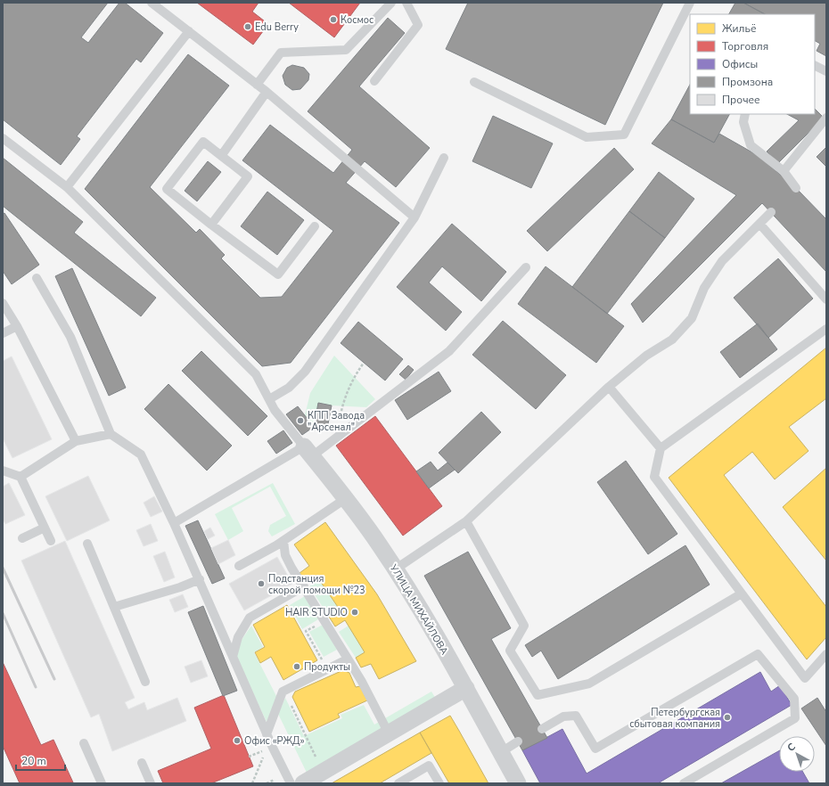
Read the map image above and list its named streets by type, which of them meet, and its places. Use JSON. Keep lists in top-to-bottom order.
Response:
{
  "streets": {
    "street": ["УЛИЦА МИХАЙЛОВА"]
  },
  "places": [
    "Космос",
    "Edu Berry",
    "КПП Завода \"Арсенал\"",
    "Подстанция скорой помощи №23",
    "HAIR STUDIO",
    "Продукты",
    "Петербургская сбытовая компания",
    "Офис «РЖД»"
  ],
  "legend": [
    "Жильё",
    "Торговля",
    "Офисы",
    "Промзона",
    "Прочее"
  ],
  "scale_bar": "20 m",
  "north": "top left"
}
